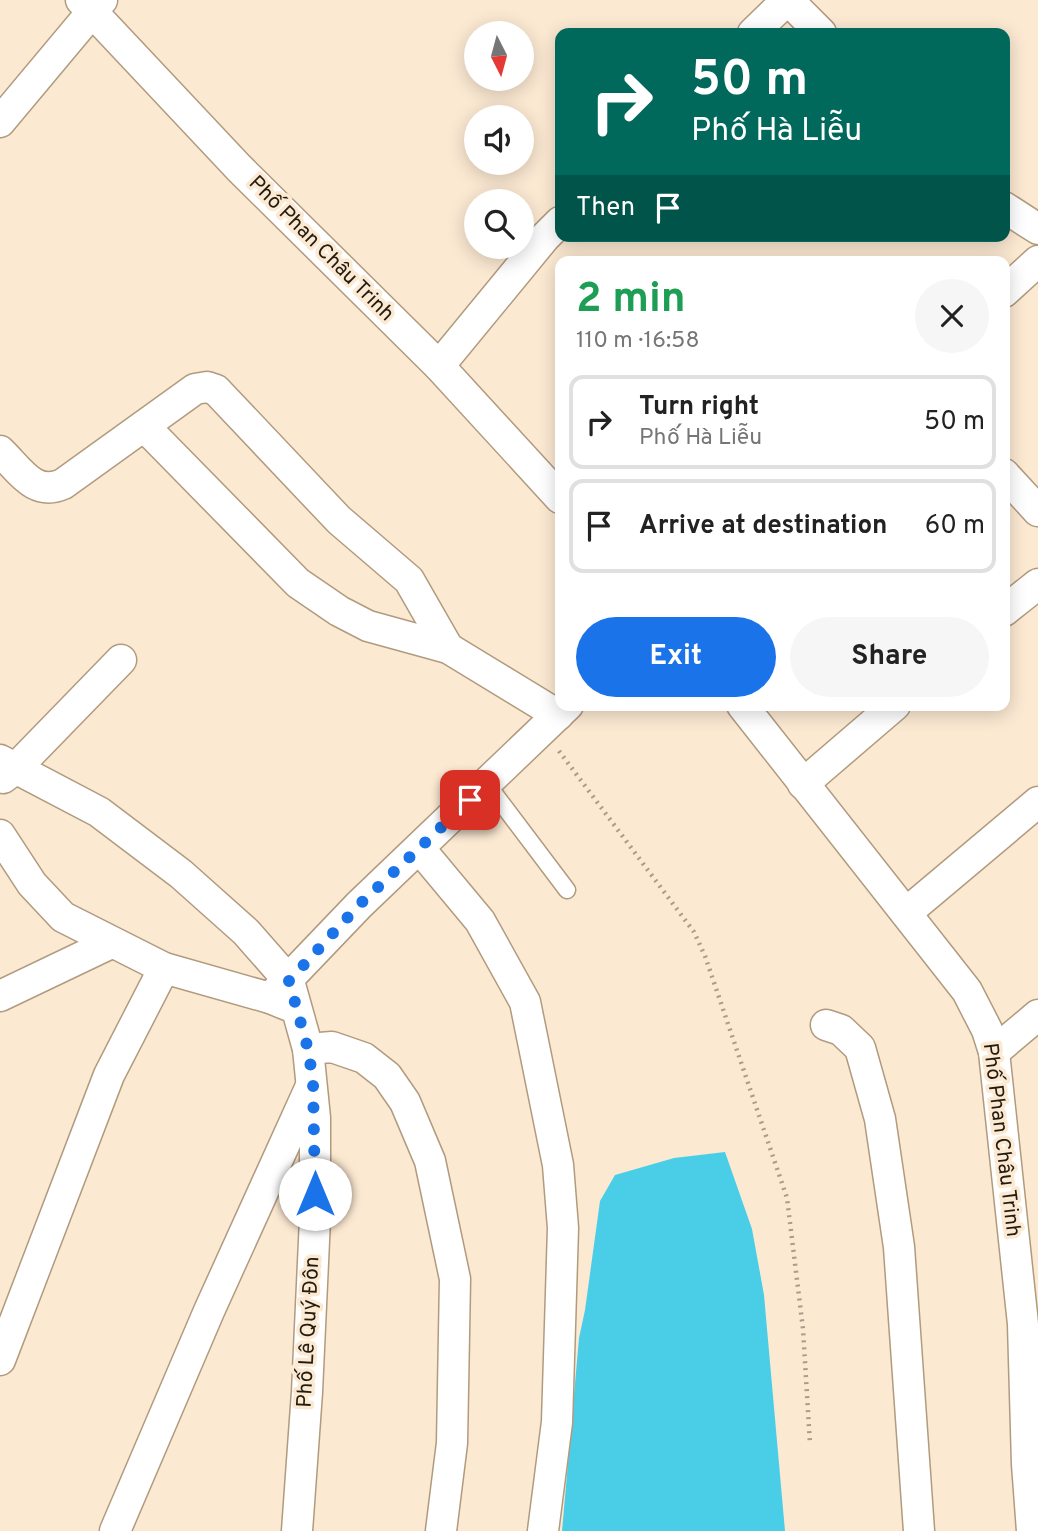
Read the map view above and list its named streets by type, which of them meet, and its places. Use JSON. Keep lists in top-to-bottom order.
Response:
{
  "streets": {
    "street": ["Phố Phan Châu Trinh", "Phố Lê Quý Đôn"]
  },
  "north": "bottom",
  "page": {
    "turn": ["50 m", "Phố Hà Liễu"],
    "then": "Then",
    "heading": ["2 min", "110 m · 16:58"],
    "list": [
      {
        "name": "Turn right",
        "note": "Phố Hà Liễu",
        "value": "50 m"
      },
      {
        "name": "Arrive at destination",
        "value": "60 m"
      }
    ],
    "buttons": ["Exit", "Share"]
  }
}
